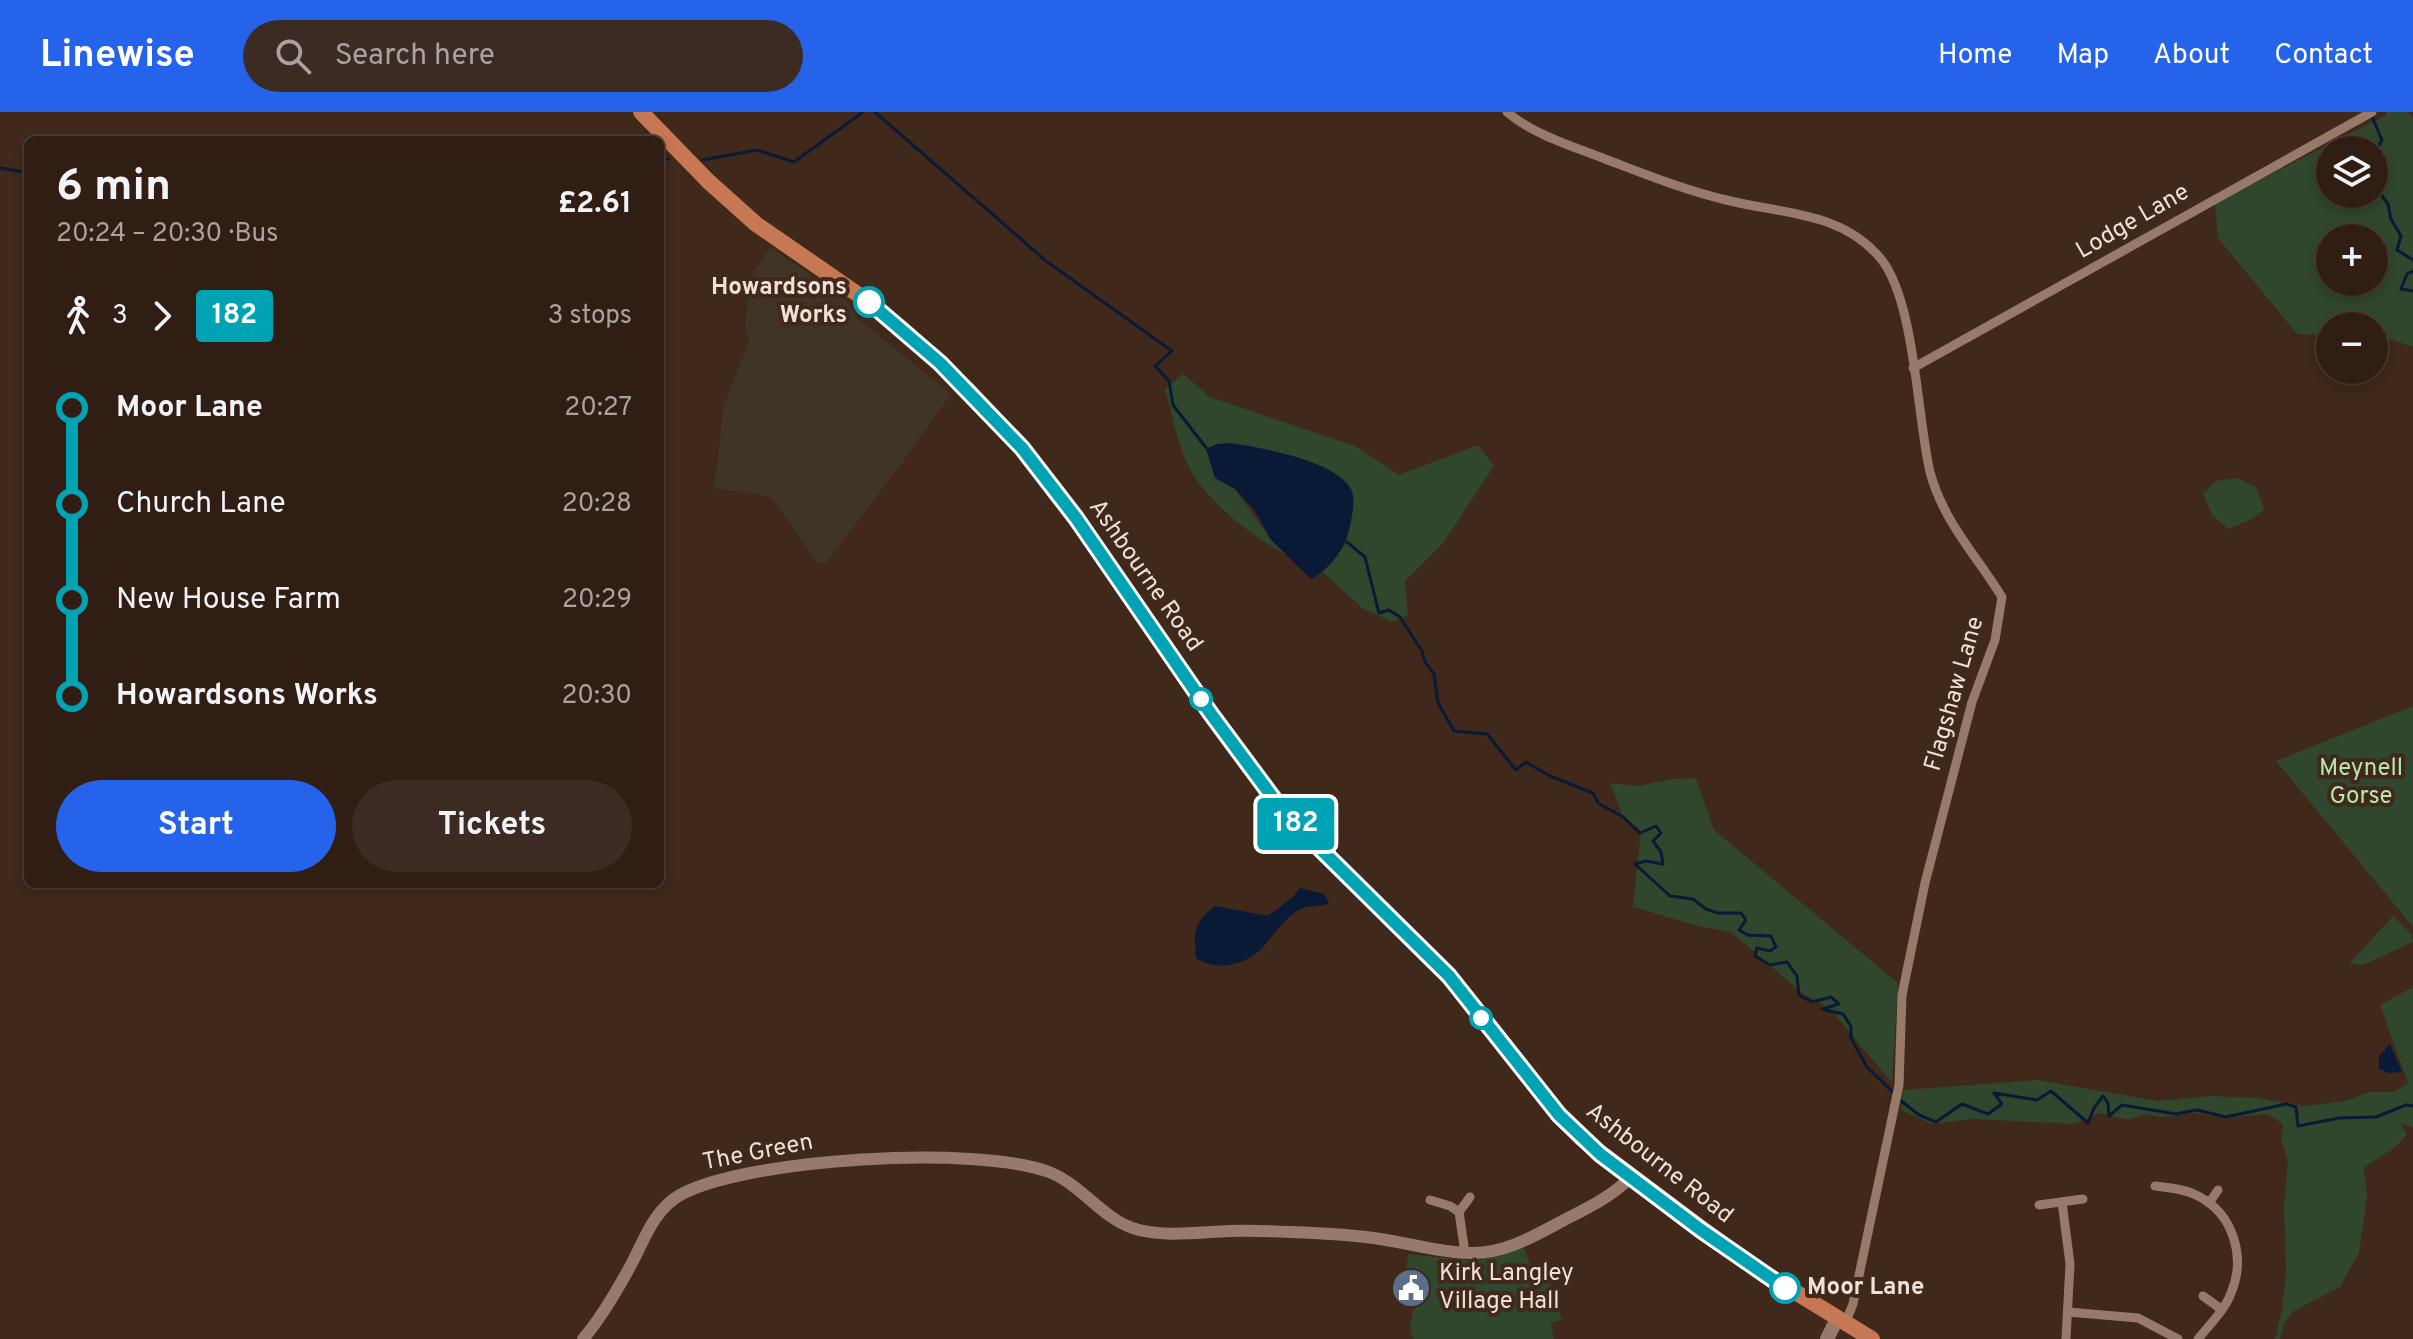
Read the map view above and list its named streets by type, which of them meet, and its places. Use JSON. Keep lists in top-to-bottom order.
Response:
{
  "streets": {
    "highway": ["Ashbourne Road"],
    "street": ["Lodge Lane", "Flagshaw Lane", "The Green"]
  },
  "crossings": [
    ["Lodge Lane", "Flagshaw Lane"],
    ["Ashbourne Road", "Flagshaw Lane"],
    ["Ashbourne Road", "The Green"]
  ],
  "parks": ["Meynell Gorse"],
  "places": {
    "other": ["Howardsons Works", "Moor Lane"],
    "public building": ["Kirk Langley Village Hall"]
  },
  "lines": ["bus line 182"],
  "page": {
    "header": "Linewise",
    "search": "Search here",
    "nav": [
      "Home",
      "Map",
      "About",
      "Contact"
    ],
    "on_map": "182",
    "map_buttons": ["+", "−"],
    "heading": ["6 min", "20:24 – 20:30 · Bus", "£2.61"],
    "legs": ["3", "182", "3 stops"],
    "list": [
      {
        "name": "Moor Lane",
        "value": "20:27"
      },
      {
        "name": "Church Lane",
        "value": "20:28"
      },
      {
        "name": "New House Farm",
        "value": "20:29"
      },
      {
        "name": "Howardsons Works",
        "value": "20:30"
      }
    ],
    "buttons": ["Start", "Tickets"]
  }
}
